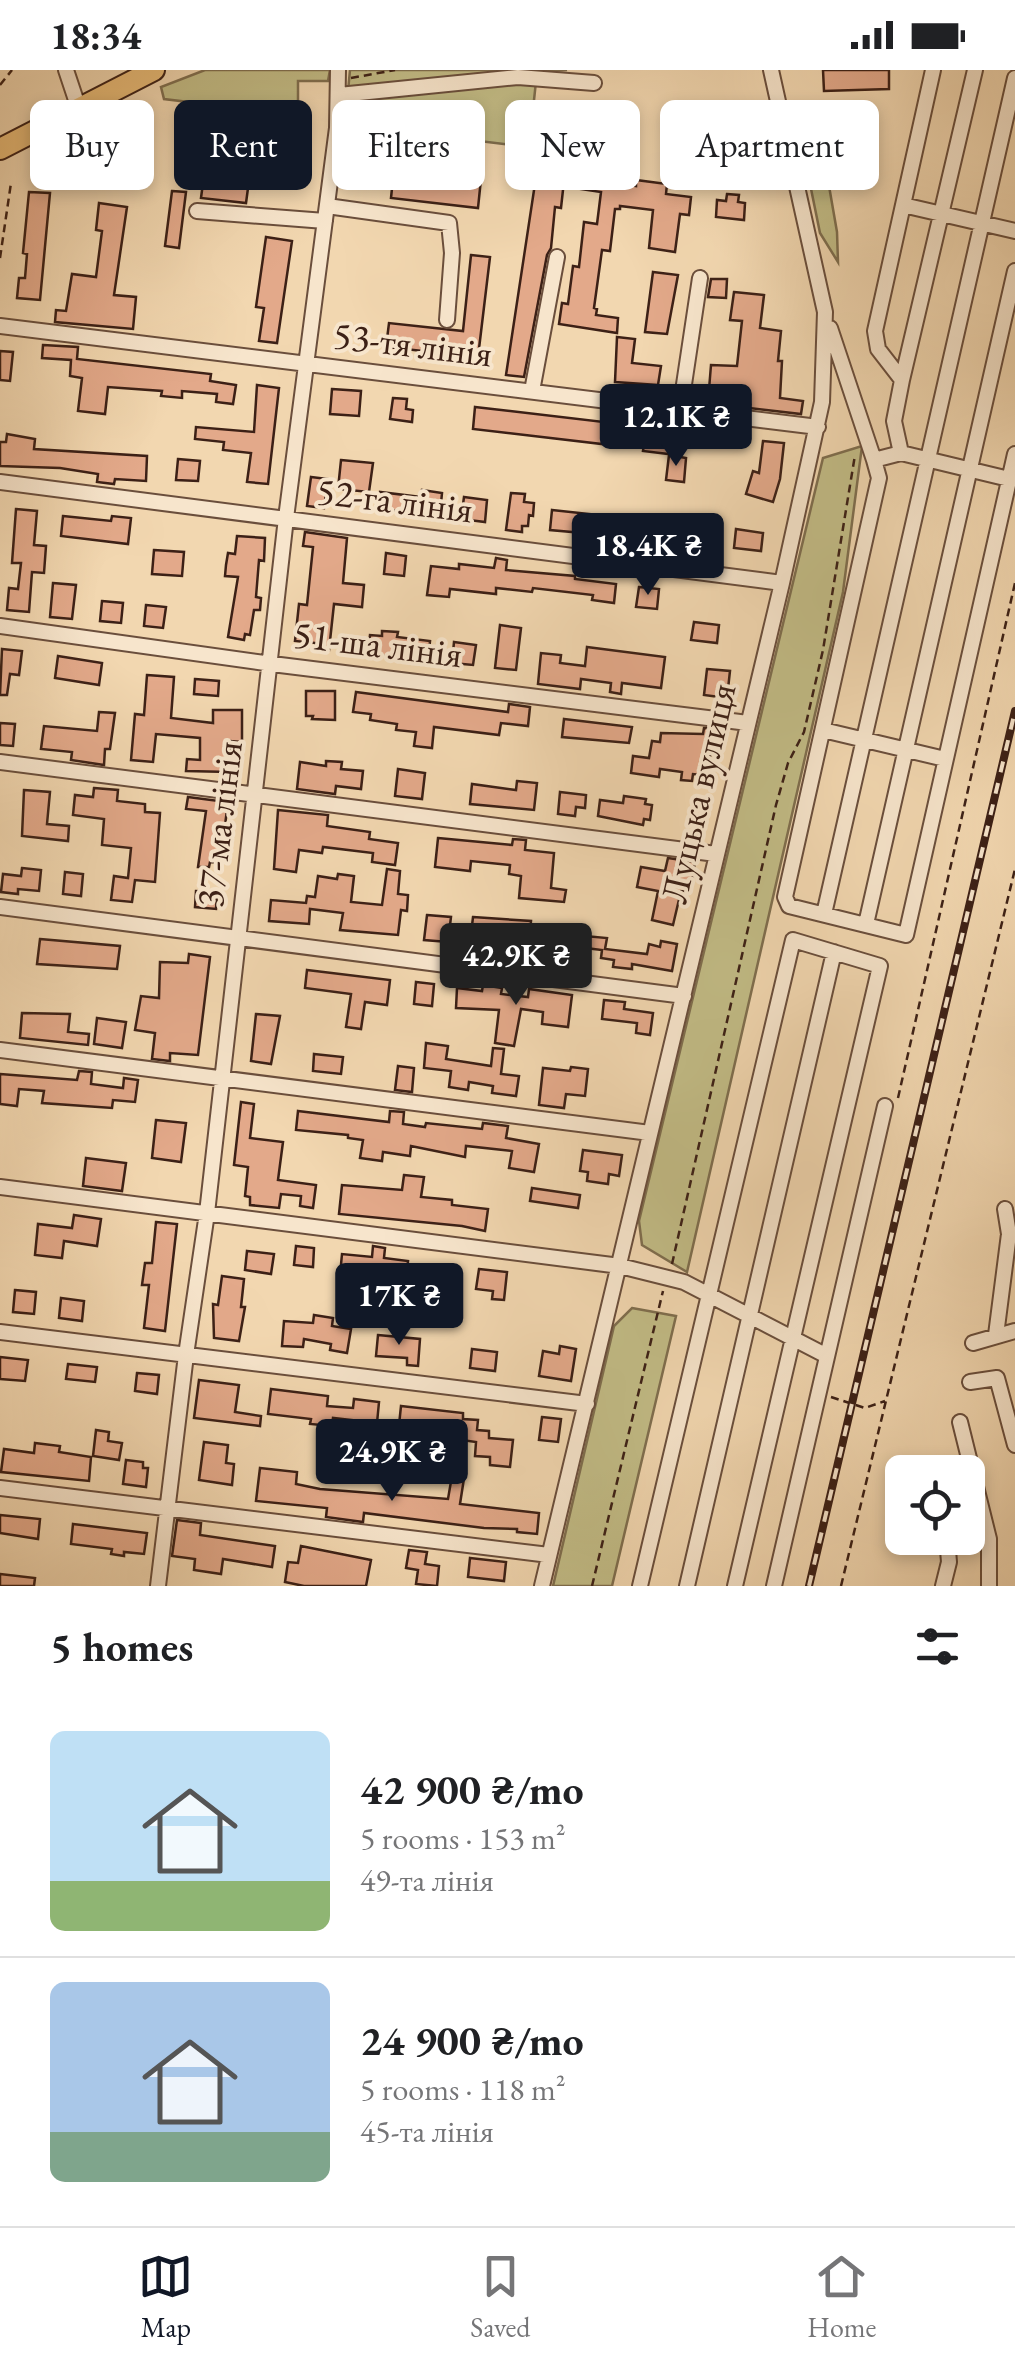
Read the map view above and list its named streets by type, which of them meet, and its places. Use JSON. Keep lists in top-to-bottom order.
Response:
{
  "streets": {
    "street": [
      "53-тя лінія",
      "52-га лінія",
      "51-ша лінія",
      "Луцька вулиця",
      "37-ма лінія"
    ]
  },
  "crossings": [
    ["53-тя лінія", "Луцька вулиця"],
    ["53-тя лінія", "37-ма лінія"],
    ["52-га лінія", "Луцька вулиця"],
    ["52-га лінія", "37-ма лінія"],
    ["51-ша лінія", "Луцька вулиця"],
    ["51-ша лінія", "37-ма лінія"]
  ],
  "page": {
    "status": "18:34",
    "chip": [
      "Buy",
      "Rent",
      "Filters",
      "New",
      "Apartment"
    ],
    "price": [
      "12.1K ₴",
      "18.4K ₴",
      "42.9K ₴",
      "17K ₴",
      "24.9K ₴"
    ],
    "heading": "5 homes",
    "list": [
      {
        "name": "42 900 ₴/mo",
        "note": "5 rooms · 153 m² · 49-та лінія"
      },
      {
        "name": "24 900 ₴/mo",
        "note": "5 rooms · 118 m² · 45-та лінія"
      }
    ],
    "tabs": ["Map", "Saved", "Home"]
  }
}
